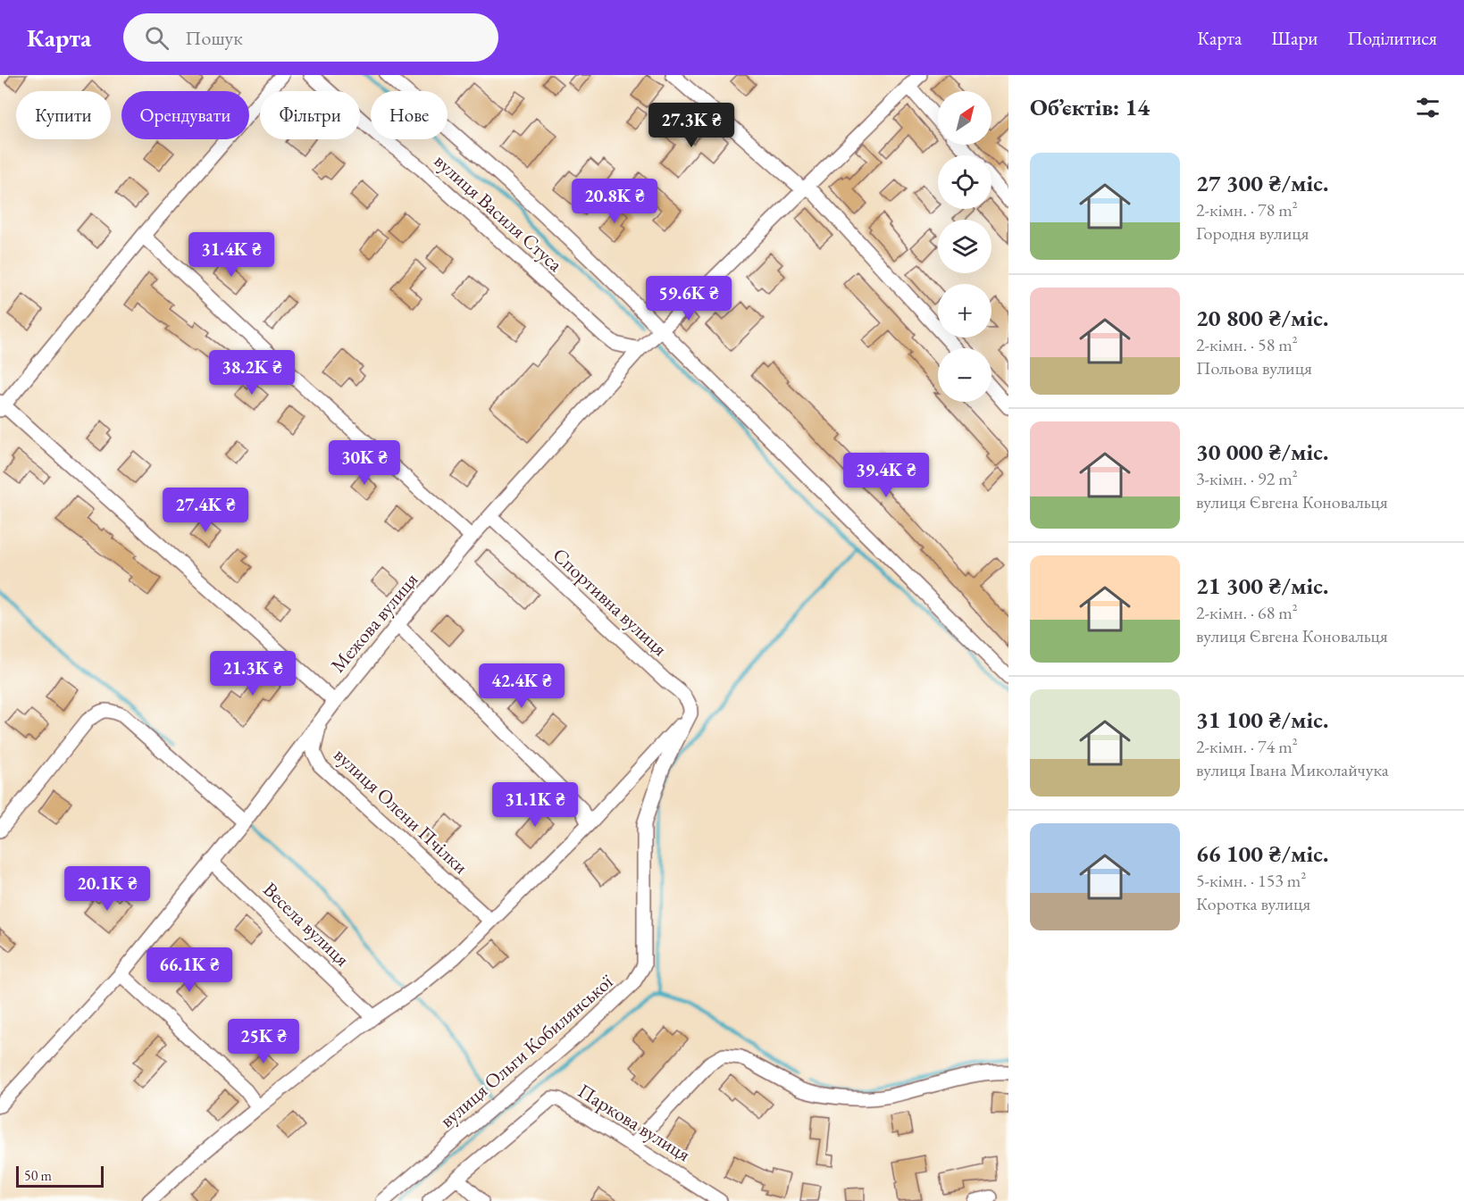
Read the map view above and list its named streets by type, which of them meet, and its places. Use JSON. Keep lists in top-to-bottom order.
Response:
{
  "streets": {
    "street": [
      "вулиця Василя Стуса",
      "Спортивна вулиця",
      "Межова вулиця",
      "вулиця Олени Пчілки",
      "Весела вулиця",
      "вулиця Ольги Кобилянської",
      "Паркова вулиця"
    ]
  },
  "crossings": [
    ["вулиця Василя Стуса", "Межова вулиця"],
    ["Спортивна вулиця", "Межова вулиця"],
    ["Спортивна вулиця", "вулиця Ольги Кобилянської"],
    ["Межова вулиця", "вулиця Олени Пчілки"],
    ["Межова вулиця", "Весела вулиця"]
  ],
  "scale_bar": "50 m",
  "north": "top right",
  "page": {
    "header": "Карта",
    "search": "Пошук",
    "nav": ["Карта", "Шари", "Поділитися"],
    "heading": "Об’єктів: 14",
    "map_buttons": ["+", "−"],
    "chip": [
      "Купити",
      "Орендувати",
      "Фільтри",
      "Нове"
    ],
    "price": [
      "27.3K ₴",
      "20.8K ₴",
      "31.4K ₴",
      "59.6K ₴",
      "38.2K ₴",
      "30K ₴",
      "39.4K ₴",
      "27.4K ₴",
      "21.3K ₴",
      "42.4K ₴",
      "31.1K ₴",
      "20.1K ₴",
      "66.1K ₴",
      "25K ₴"
    ],
    "list": [
      {
        "name": "27 300 ₴/міс.",
        "note": "2-кімн. · 78 m² · Городня вулиця"
      },
      {
        "name": "20 800 ₴/міс.",
        "note": "2-кімн. · 58 m² · Польова вулиця"
      },
      {
        "name": "30 000 ₴/міс.",
        "note": "3-кімн. · 92 m² · вулиця Євгена Коновальця"
      },
      {
        "name": "21 300 ₴/міс.",
        "note": "2-кімн. · 68 m² · вулиця Євгена Коновальця"
      },
      {
        "name": "31 100 ₴/міс.",
        "note": "2-кімн. · 74 m² · вулиця Івана Миколайчука"
      },
      {
        "name": "66 100 ₴/міс.",
        "note": "5-кімн. · 153 m² · Коротка вулиця"
      }
    ],
    "scale": "50 m"
  }
}
